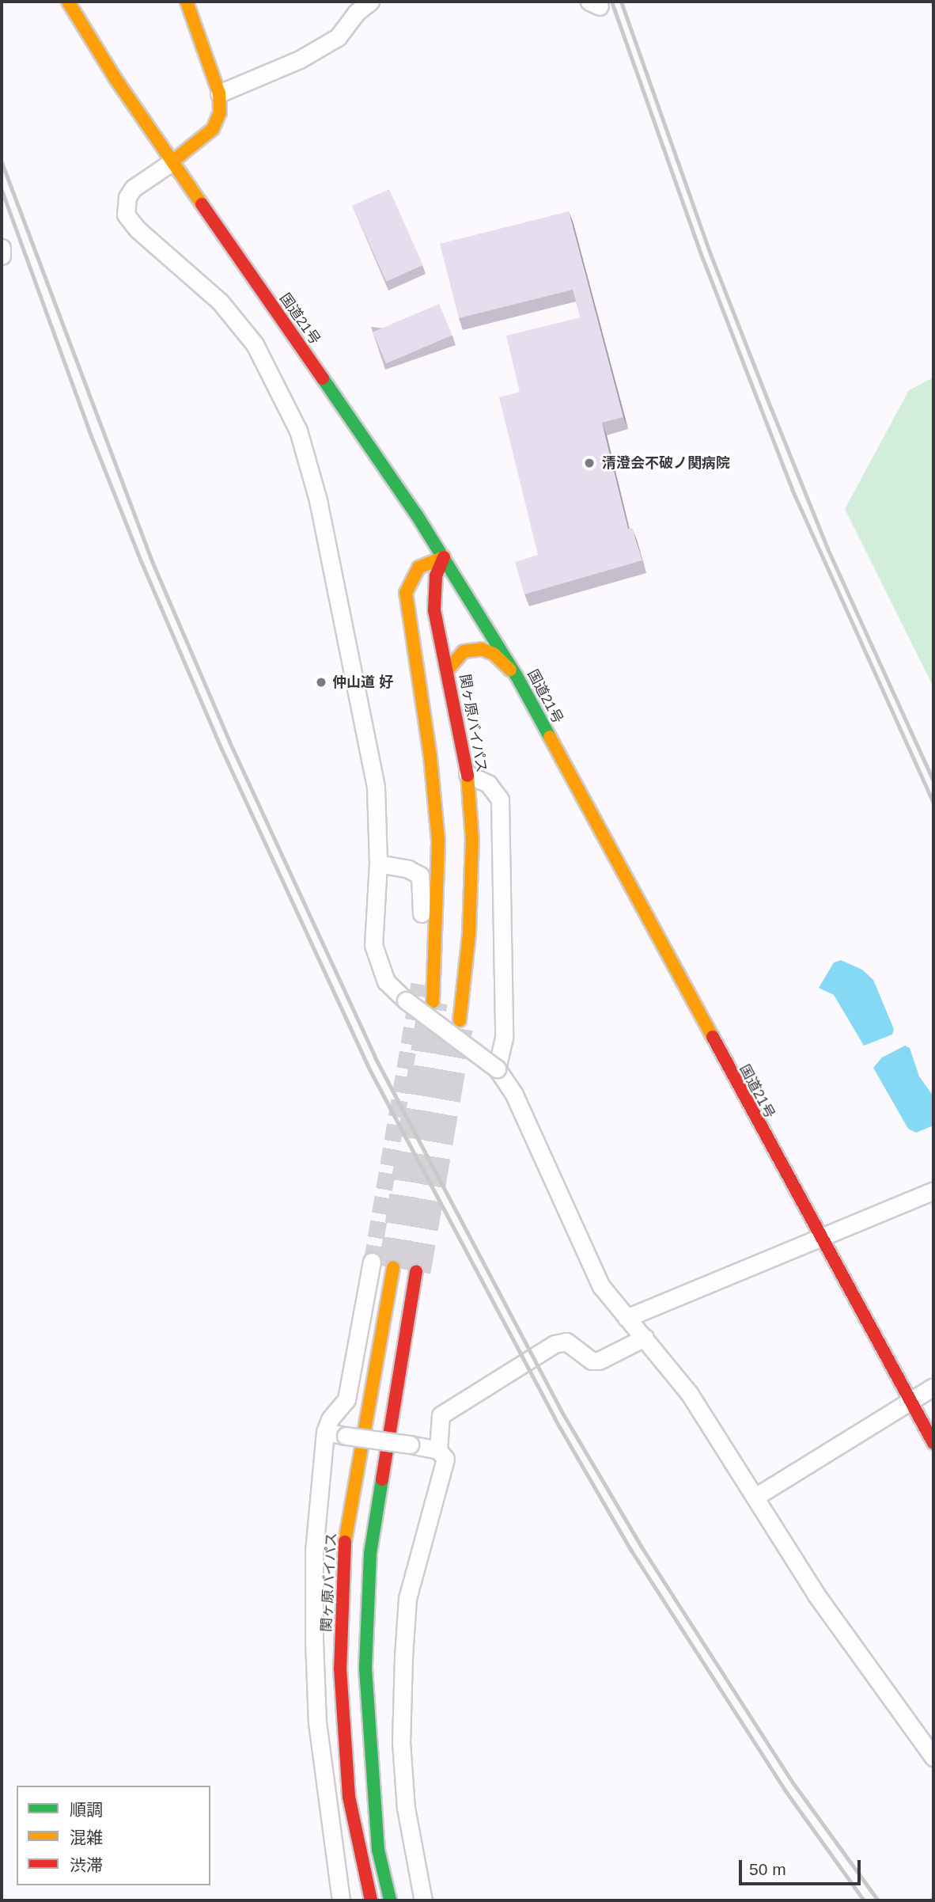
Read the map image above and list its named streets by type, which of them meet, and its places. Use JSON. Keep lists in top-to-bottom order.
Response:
{
  "streets": {
    "main road": ["国道21号", "関ヶ原バイパス"]
  },
  "crossings": [
    ["国道21号", "関ヶ原バイパス"]
  ],
  "places": ["清澄会不破ノ関病院", "仲山道 好"],
  "legend": ["順調", "混雑", "渋滞"],
  "scale_bar": "50 m"
}
